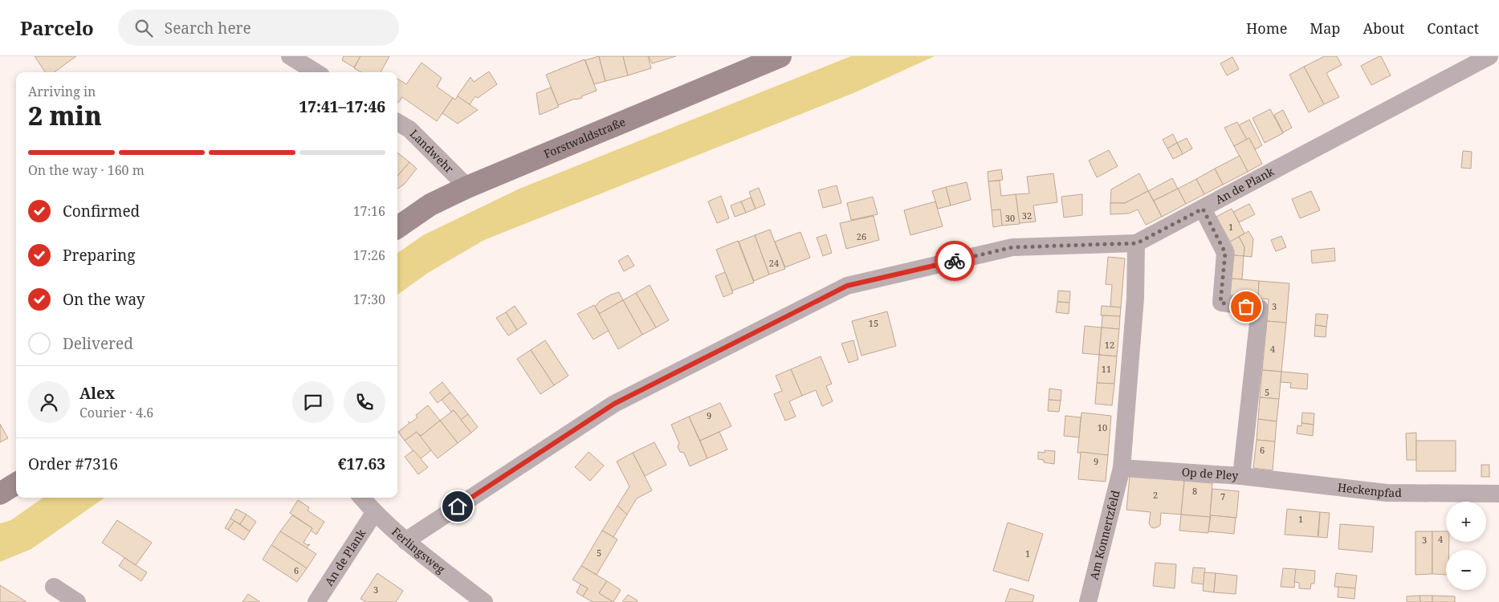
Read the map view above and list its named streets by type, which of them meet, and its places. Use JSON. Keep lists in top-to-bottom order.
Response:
{
  "streets": {
    "street": [
      "Forstwaldstraße",
      "Landwehr",
      "An de Plank",
      "Op de Pley",
      "Heckenpfad",
      "Am Konnertzfeld",
      "Ferlingsweg"
    ]
  },
  "crossings": [
    ["Forstwaldstraße", "Landwehr"],
    ["An de Plank", "Op de Pley"],
    ["An de Plank", "Ferlingsweg"],
    ["Op de Pley", "Heckenpfad"],
    ["Op de Pley", "Am Konnertzfeld"]
  ],
  "house_numbers": [
    "32",
    "30",
    "1",
    "26",
    "24",
    "3",
    "15",
    "12",
    "4",
    "11",
    "5",
    "9",
    "10",
    "6",
    "9",
    "8",
    "2",
    "7",
    "1",
    "4",
    "3",
    "5",
    "1",
    "6",
    "3"
  ],
  "page": {
    "header": "Parcelo",
    "search": "Search here",
    "nav": [
      "Home",
      "Map",
      "About",
      "Contact"
    ],
    "heading": ["2 min", "Arriving in", "17:41–17:46"],
    "panel": [
      "Alex",
      "Courier · 4.6",
      "Order #7316",
      "€17.63"
    ],
    "bar": "On the way · 160 m",
    "list": [
      ["Confirmed", "17:16"],
      ["Preparing", "17:26"],
      ["On the way", "17:30"],
      "Delivered"
    ],
    "map_buttons": ["+", "−"]
  }
}
